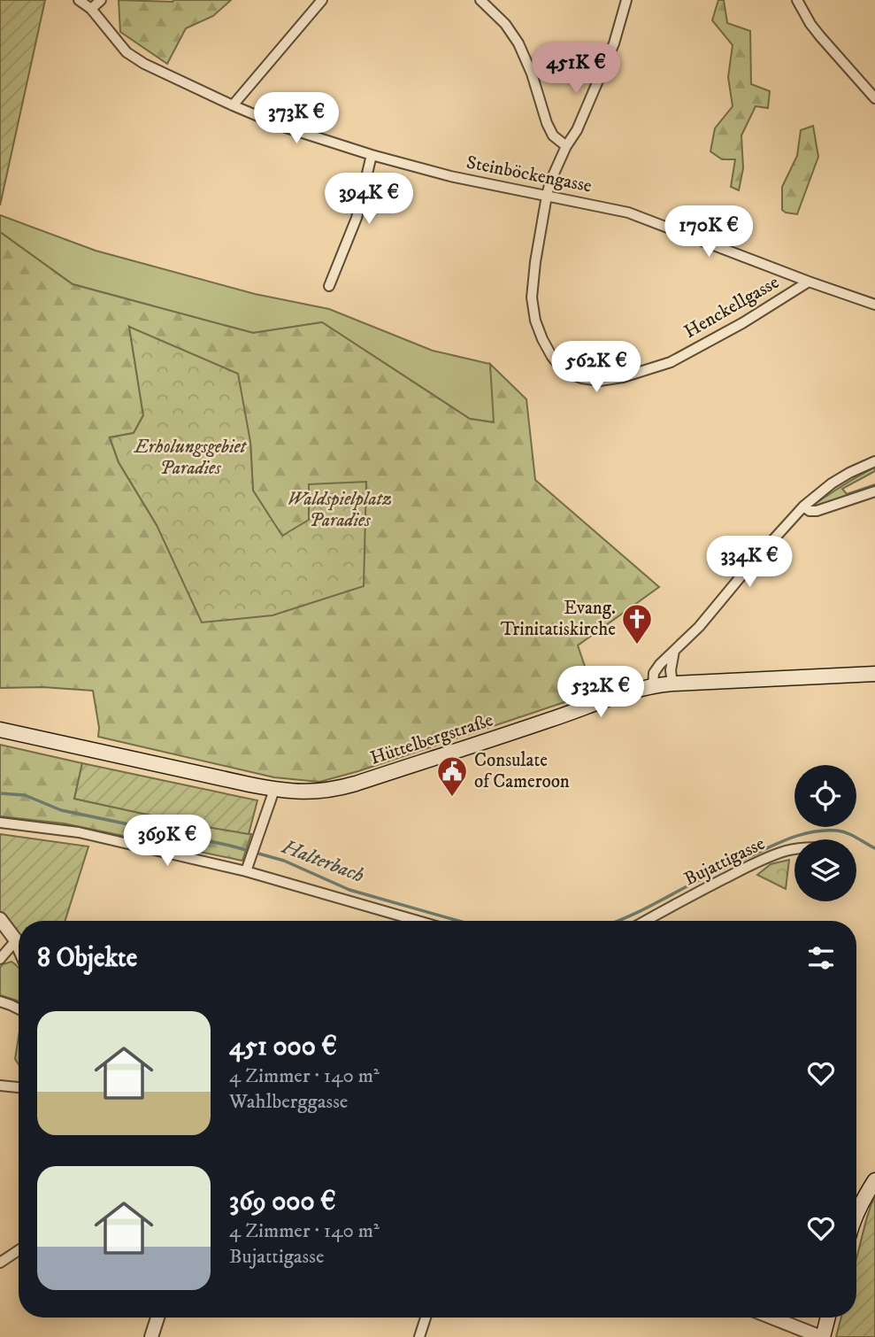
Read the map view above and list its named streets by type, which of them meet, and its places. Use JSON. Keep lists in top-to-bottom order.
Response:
{
  "streets": {
    "main road": ["Hüttelbergstraße"],
    "street": ["Steinböckengasse", "Henckellgasse", "Bujattigasse"]
  },
  "crossings": [
    ["Steinböckengasse", "Henckellgasse"]
  ],
  "water": ["Halterbach"],
  "parks": ["Erholungsgebiet Paradies", "Waldspielplatz Paradies"],
  "places": {
    "church": ["Evang. Trinitatiskirche"],
    "public building": ["Consulate of Cameroon"]
  },
  "page": {
    "price": [
      "451K €",
      "373K €",
      "394K €",
      "170K €",
      "562K €",
      "334K €",
      "532K €",
      "369K €"
    ],
    "heading": "8 Objekte",
    "list": [
      {
        "name": "451 000 €",
        "note": "4 Zimmer · 140 m² · Wahlberggasse"
      },
      {
        "name": "369 000 €",
        "note": "4 Zimmer · 140 m² · Bujattigasse"
      }
    ]
  }
}
